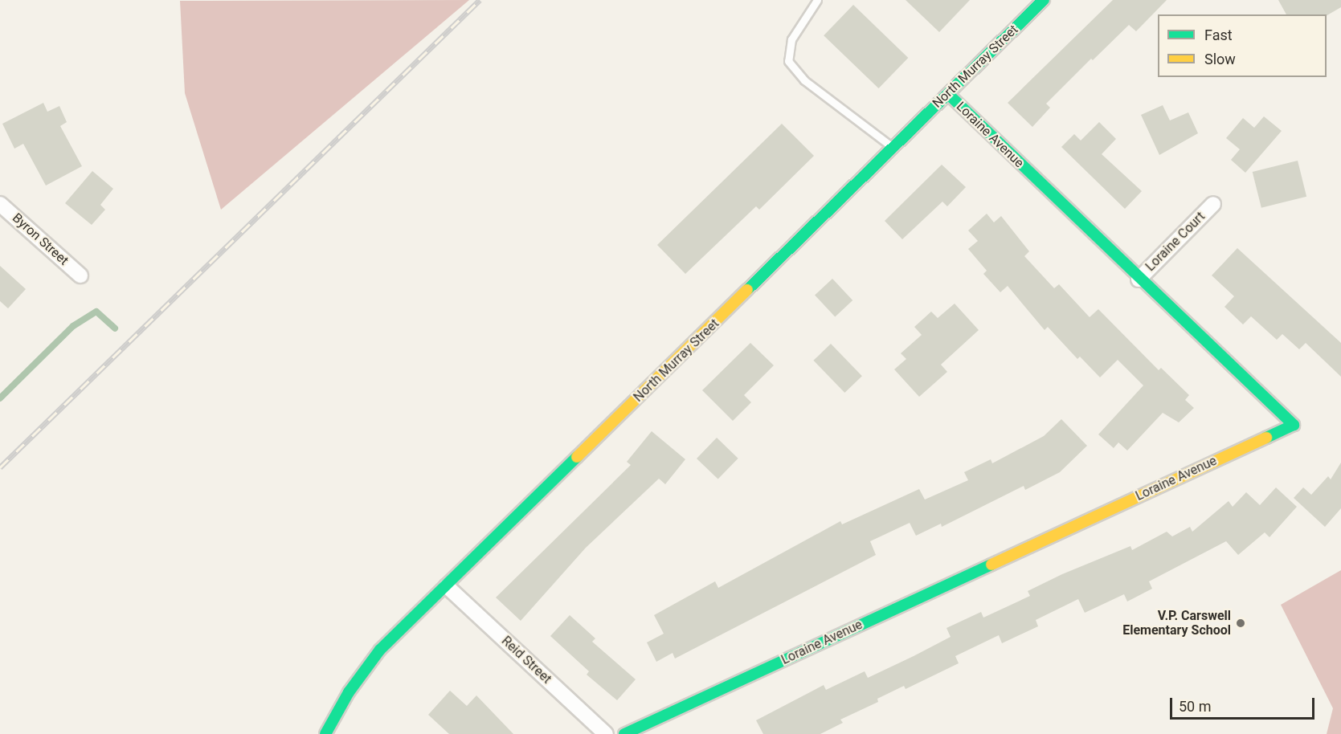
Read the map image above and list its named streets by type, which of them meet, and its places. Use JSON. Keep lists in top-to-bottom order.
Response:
{
  "streets": {
    "street": [
      "North Murray Street",
      "Loraine Avenue",
      "Byron Street",
      "Loraine Court",
      "Reid Street"
    ]
  },
  "crossings": [
    ["North Murray Street", "Loraine Avenue"],
    ["North Murray Street", "Reid Street"],
    ["Loraine Avenue", "Loraine Court"]
  ],
  "places": ["V.P. Carswell Elementary School"],
  "legend": ["Fast", "Slow"],
  "scale_bar": "50 m"
}
